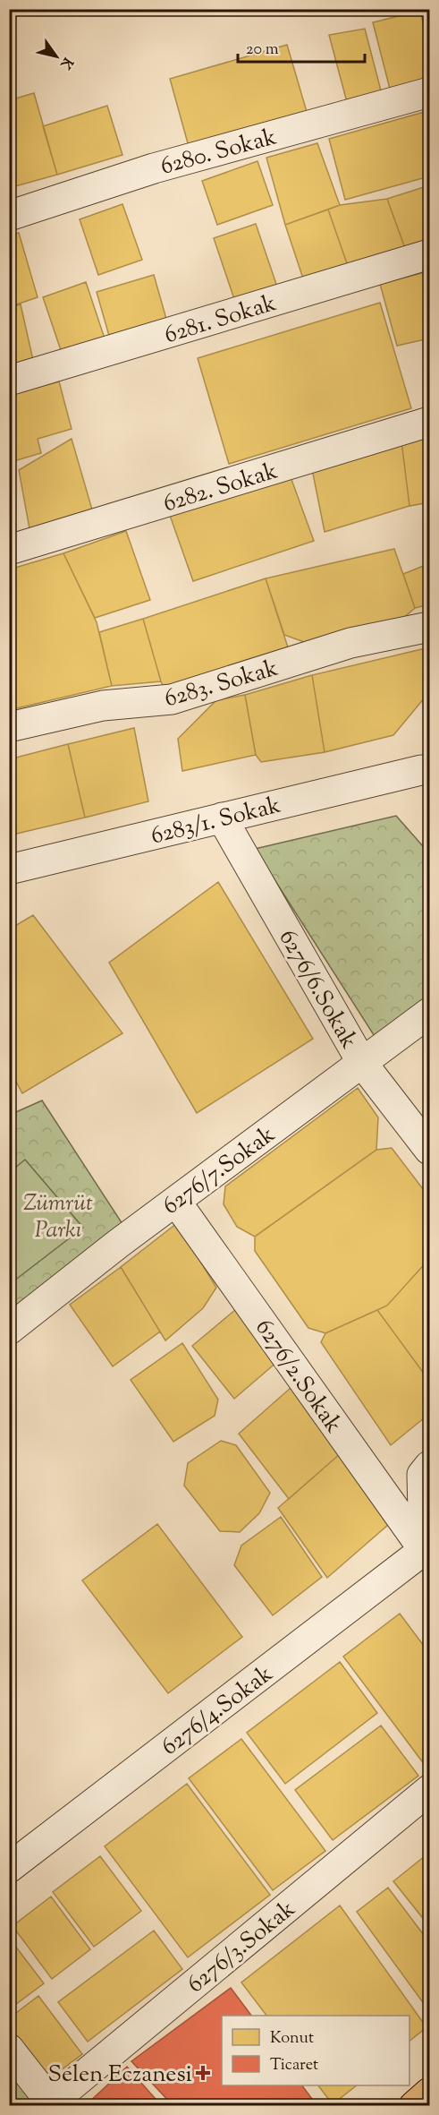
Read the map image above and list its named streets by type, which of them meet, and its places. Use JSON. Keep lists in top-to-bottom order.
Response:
{
  "streets": {
    "street": [
      "6280. Sokak",
      "6281. Sokak",
      "6282. Sokak",
      "6283. Sokak",
      "6283/1. Sokak",
      "6276/6.Sokak",
      "6276/7.Sokak",
      "6276/2.Sokak",
      "6276/4.Sokak",
      "6276/3.Sokak"
    ]
  },
  "crossings": [
    ["6283/1. Sokak", "6276/6.Sokak"],
    ["6276/6.Sokak", "6276/7.Sokak"],
    ["6276/7.Sokak", "6276/2.Sokak"],
    ["6276/2.Sokak", "6276/4.Sokak"]
  ],
  "parks": ["Zümrüt Parkı"],
  "places": {
    "health": ["Selen Eczanesi"]
  },
  "legend": ["Konut", "Ticaret"],
  "scale_bar": "20 m",
  "north": "bottom right"
}
